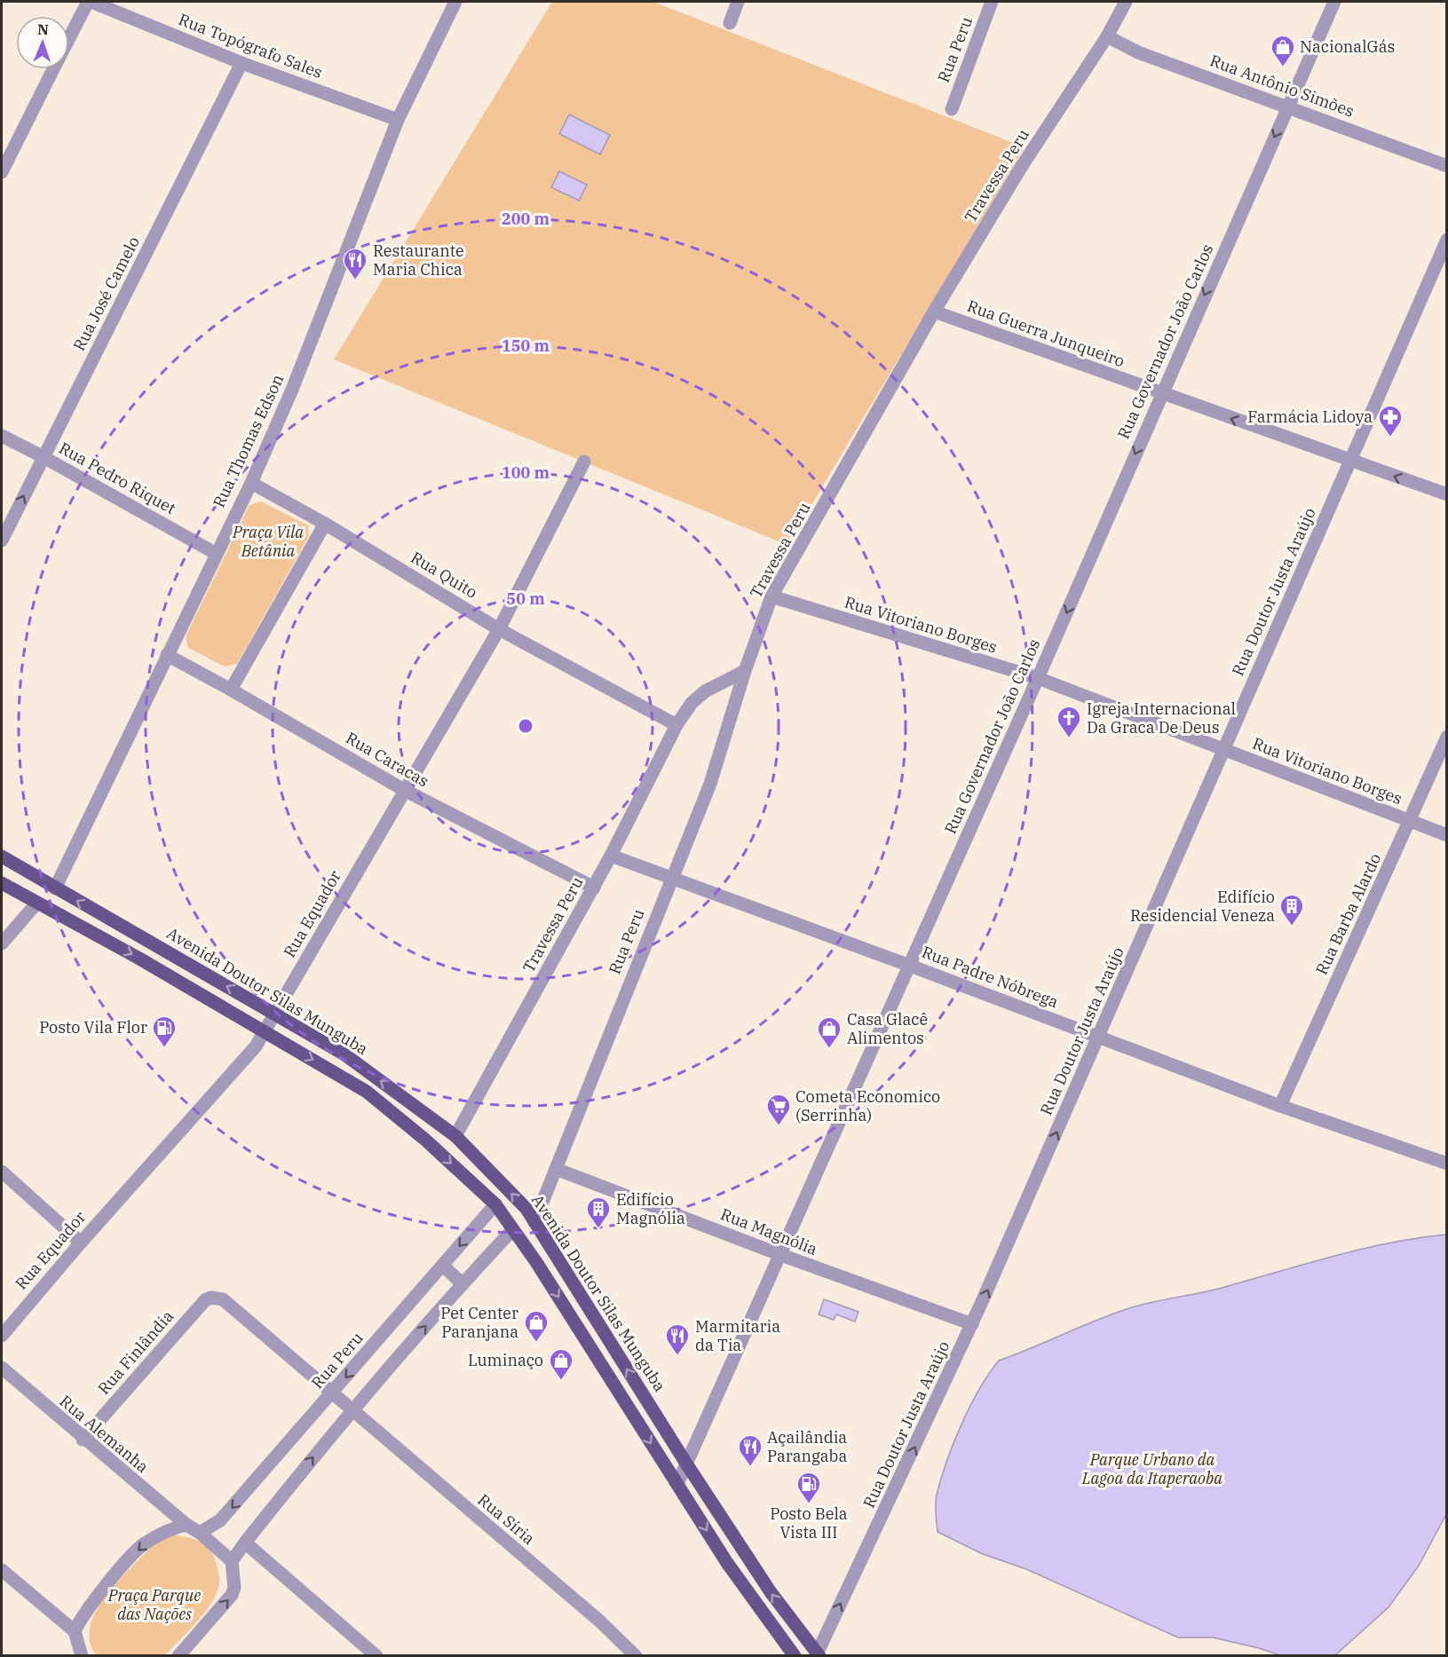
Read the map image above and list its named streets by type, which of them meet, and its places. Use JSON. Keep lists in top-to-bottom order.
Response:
{
  "streets": {
    "main road": ["Avenida Doutor Silas Munguba"],
    "street": [
      "Rua Topógrafo Sales",
      "Rua Peru",
      "Rua Antônio Simões",
      "Travessa Peru",
      "Rua José Camelo",
      "Rua Guerra Junqueiro",
      "Rua Governador João Carlos",
      "Rua Thomas Edson",
      "Rua Pedro Riquet",
      "Rua Quito",
      "Rua Doutor Justa Araújo",
      "Rua Vitoriano Borges",
      "Rua Caracas",
      "Rua Equador",
      "Rua Barba Alardo",
      "Rua Padre Nóbrega",
      "Rua Magnólia",
      "Rua Finlândia",
      "Rua Alemanha",
      "Rua Síria"
    ]
  },
  "crossings": [
    ["Rua Topógrafo Sales", "Rua José Camelo"],
    ["Rua Topógrafo Sales", "Rua Thomas Edson"],
    ["Rua Peru", "Travessa Peru"],
    ["Rua Peru", "Rua Padre Nóbrega"],
    ["Rua Peru", "Avenida Doutor Silas Munguba"],
    ["Rua Peru", "Rua Magnólia"],
    ["Rua Peru", "Rua Finlândia"],
    ["Rua Peru", "Rua Síria"],
    ["Rua Antônio Simões", "Travessa Peru"],
    ["Rua Antônio Simões", "Rua Governador João Carlos"],
    ["Travessa Peru", "Rua Guerra Junqueiro"],
    ["Travessa Peru", "Rua Quito"],
    ["Travessa Peru", "Rua Vitoriano Borges"],
    ["Travessa Peru", "Rua Caracas"],
    ["Travessa Peru", "Rua Padre Nóbrega"],
    ["Travessa Peru", "Avenida Doutor Silas Munguba"],
    ["Rua José Camelo", "Rua Pedro Riquet"],
    ["Rua Guerra Junqueiro", "Rua Governador João Carlos"],
    ["Rua Guerra Junqueiro", "Rua Doutor Justa Araújo"],
    ["Rua Governador João Carlos", "Rua Vitoriano Borges"],
    ["Rua Governador João Carlos", "Rua Padre Nóbrega"],
    ["Rua Governador João Carlos", "Avenida Doutor Silas Munguba"],
    ["Rua Governador João Carlos", "Rua Magnólia"],
    ["Rua Thomas Edson", "Rua Pedro Riquet"],
    ["Rua Thomas Edson", "Rua Quito"],
    ["Rua Thomas Edson", "Rua Caracas"],
    ["Rua Thomas Edson", "Avenida Doutor Silas Munguba"],
    ["Rua Quito", "Rua Equador"],
    ["Rua Doutor Justa Araújo", "Rua Vitoriano Borges"],
    ["Rua Doutor Justa Araújo", "Rua Padre Nóbrega"],
    ["Rua Doutor Justa Araújo", "Avenida Doutor Silas Munguba"],
    ["Rua Doutor Justa Araújo", "Rua Magnólia"],
    ["Rua Vitoriano Borges", "Rua Barba Alardo"],
    ["Rua Caracas", "Rua Equador"],
    ["Rua Equador", "Avenida Doutor Silas Munguba"],
    ["Rua Barba Alardo", "Rua Padre Nóbrega"],
    ["Rua Finlândia", "Rua Alemanha"],
    ["Rua Finlândia", "Rua Síria"]
  ],
  "one_way": ["Rua Guerra Junqueiro", "Rua Governador João Carlos", "Rua Doutor Justa Araújo"],
  "parks": ["Praça Vila Betânia", "Parque Urbano da Lagoa da Itaperaoba", "Praça Parque das Nações"],
  "places": {
    "shop": [
      "NacionalGás",
      "Casa Glacê Alimentos",
      "Pet Center Paranjana",
      "Luminaço"
    ],
    "restaurant": ["Restaurante Maria Chica", "Marmitaria da Tia", "Açailândia Parangaba"],
    "pharmacy": ["Farmácia Lidoya"],
    "church": ["Igreja Internacional Da Graca De Deus"],
    "building": ["Edifício Residencial Veneza", "Edifício Magnólia"],
    "fuel station": ["Posto Vila Flor", "Posto Bela Vista III"],
    "supermarket": ["Cometa Economico (Serrinha)"]
  },
  "north": "top",
  "rings": [
    "200 m",
    "150 m",
    "100 m",
    "50 m"
  ]
}
